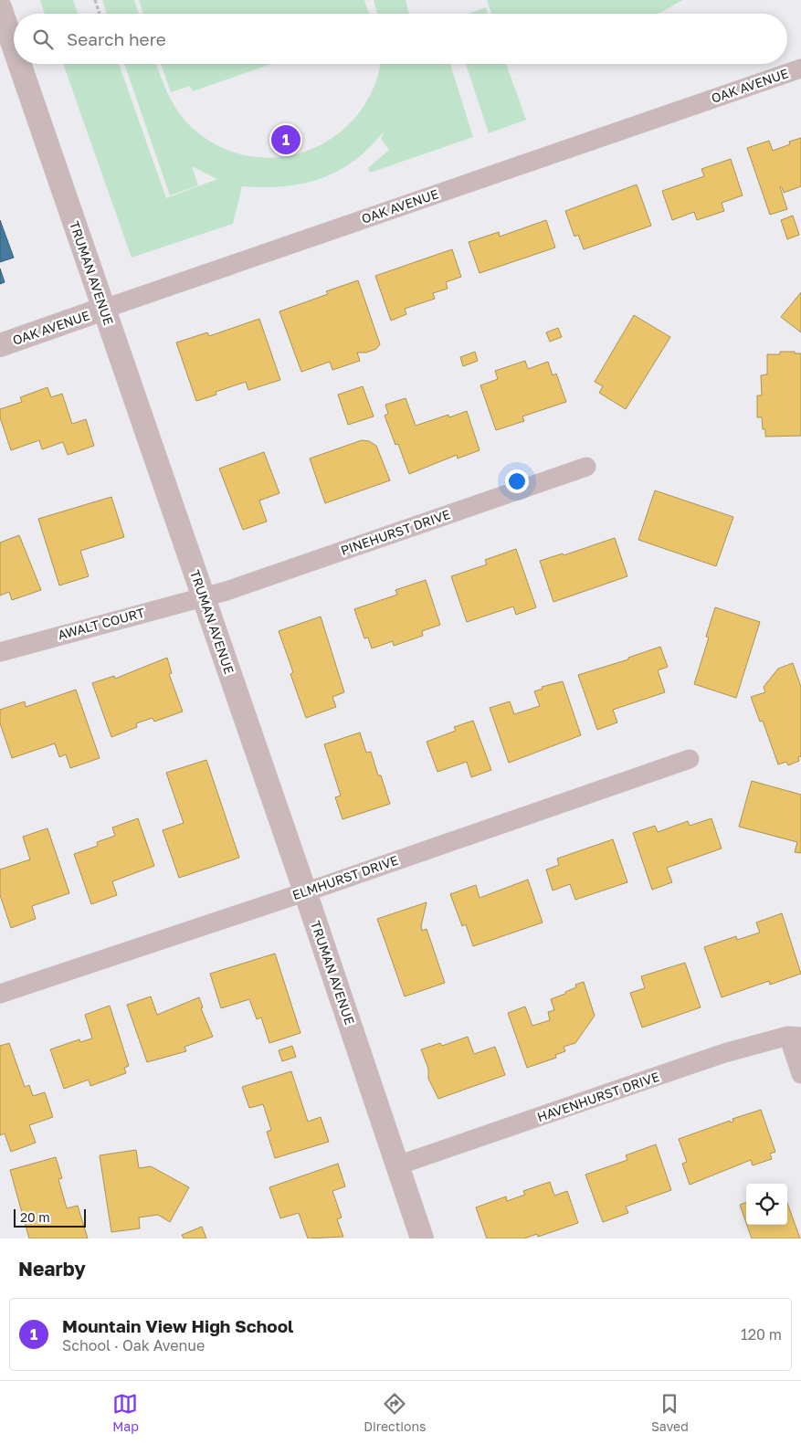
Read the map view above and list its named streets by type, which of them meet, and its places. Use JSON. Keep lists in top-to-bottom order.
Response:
{
  "streets": {
    "street": [
      "OAK AVENUE",
      "TRUMAN AVENUE",
      "PINEHURST DRIVE",
      "AWALT COURT",
      "ELMHURST DRIVE",
      "HAVENHURST DRIVE"
    ]
  },
  "crossings": [
    ["OAK AVENUE", "TRUMAN AVENUE"],
    ["TRUMAN AVENUE", "PINEHURST DRIVE"],
    ["TRUMAN AVENUE", "AWALT COURT"],
    ["TRUMAN AVENUE", "ELMHURST DRIVE"],
    ["TRUMAN AVENUE", "HAVENHURST DRIVE"],
    ["PINEHURST DRIVE", "AWALT COURT"]
  ],
  "scale_bar": "20 m",
  "page": {
    "search": "Search here",
    "pins": "1",
    "scale": "20 m",
    "heading": "Nearby",
    "list": [
      {
        "mark": "1",
        "name": "Mountain View High School",
        "note": "School · Oak Avenue",
        "value": "120 m"
      }
    ],
    "nav": ["Map", "Directions", "Saved"]
  }
}
